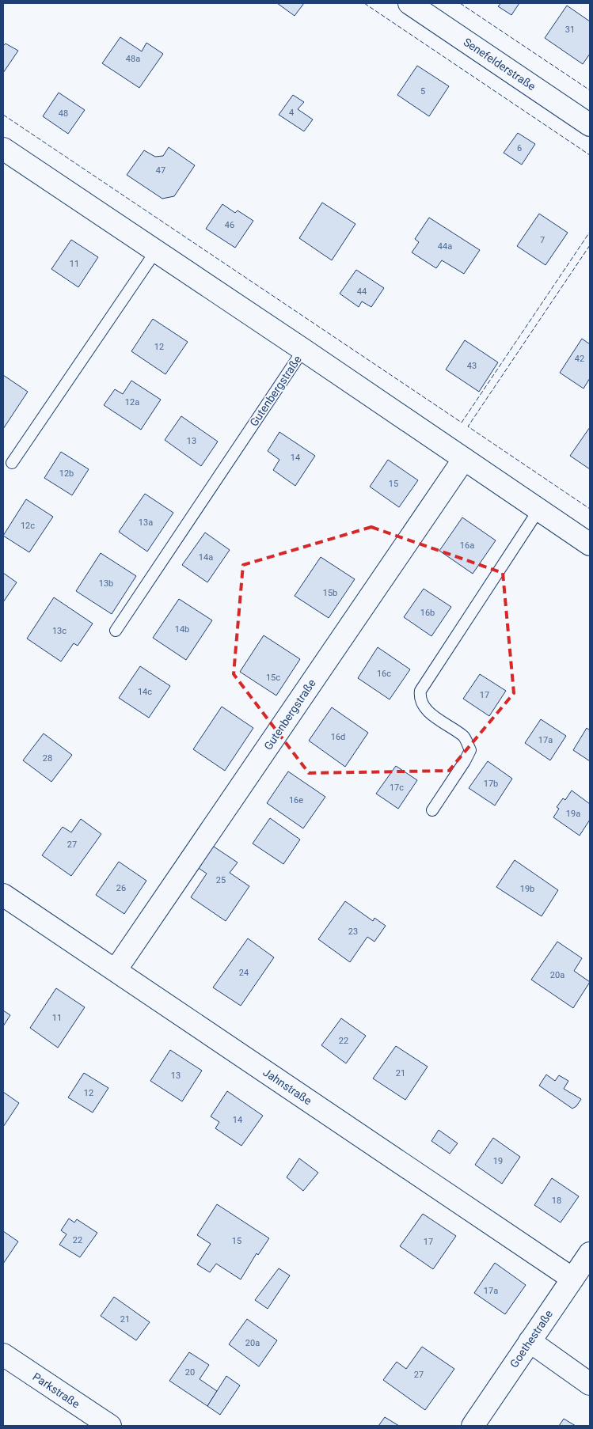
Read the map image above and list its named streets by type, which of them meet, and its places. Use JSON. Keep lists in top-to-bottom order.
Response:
{
  "streets": {
    "street": [
      "Senefelderstraße",
      "Gutenbergstraße",
      "Jahnstraße",
      "Goethestraße",
      "Parkstraße"
    ]
  },
  "crossings": [
    ["Gutenbergstraße", "Jahnstraße"],
    ["Jahnstraße", "Goethestraße"]
  ],
  "house_numbers": [
    "31",
    "48a",
    "5",
    "4",
    "48",
    "6",
    "47",
    "46",
    "7",
    "44a",
    "11",
    "44",
    "12",
    "42",
    "43",
    "12a",
    "13",
    "14",
    "12b",
    "15",
    "13a",
    "12c",
    "16a",
    "14a",
    "13b",
    "15b",
    "16b",
    "14b",
    "13c",
    "16c",
    "15c",
    "14c",
    "17",
    "16d",
    "17a",
    "28",
    "17b",
    "17c",
    "16e",
    "19a",
    "27",
    "25",
    "26",
    "19b",
    "23",
    "24",
    "20a",
    "11",
    "22",
    "21",
    "13",
    "12",
    "14",
    "19",
    "18",
    "22",
    "15",
    "17",
    "17a",
    "21",
    "20a",
    "20",
    "27"
  ]
}
